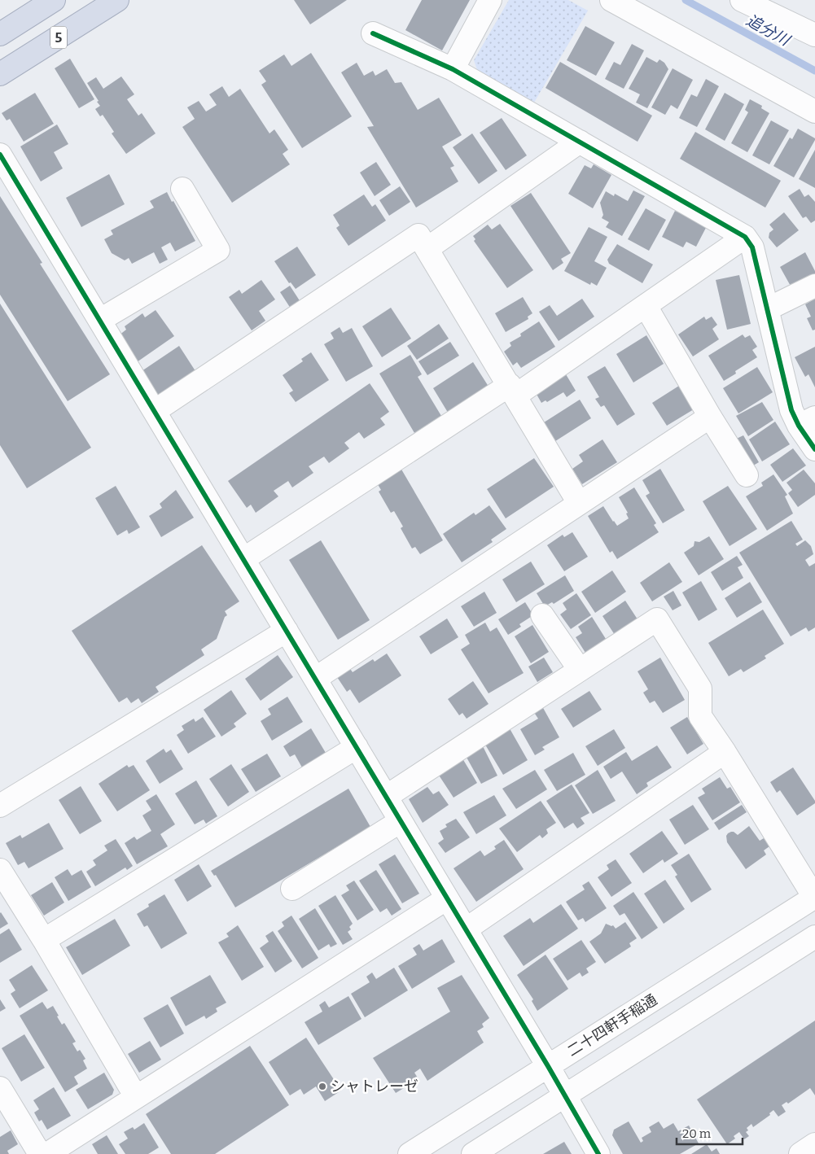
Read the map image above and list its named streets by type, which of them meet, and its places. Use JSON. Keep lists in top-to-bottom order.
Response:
{
  "streets": {
    "highway": ["5"],
    "street": ["二十四軒手稲通"]
  },
  "water": ["追分川"],
  "places": ["シャトレーゼ"],
  "scale_bar": "20 m"
}
